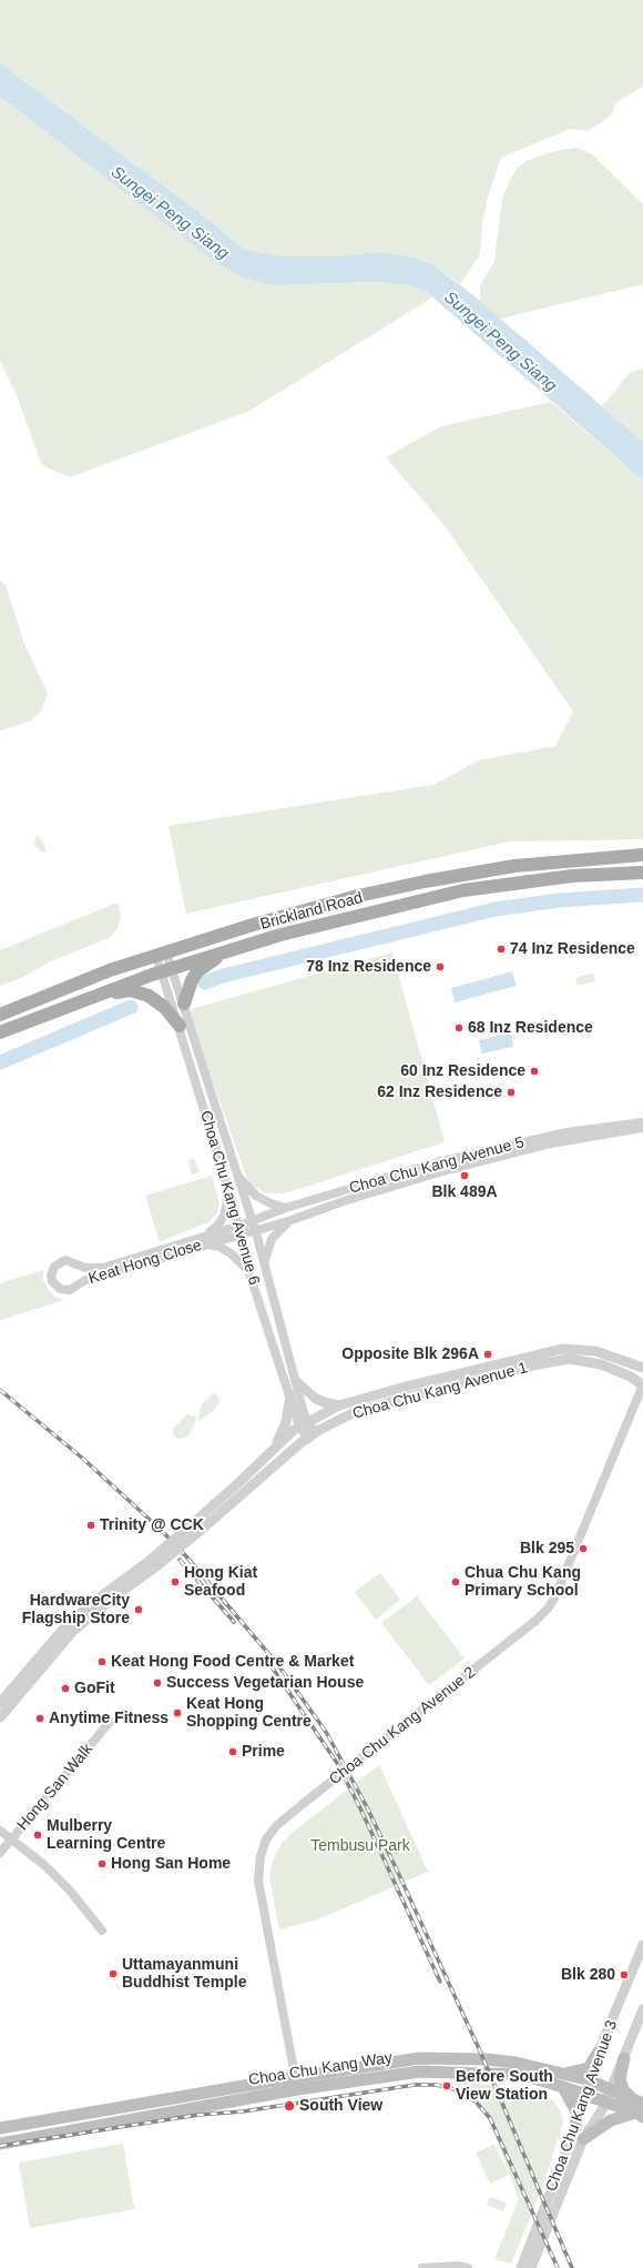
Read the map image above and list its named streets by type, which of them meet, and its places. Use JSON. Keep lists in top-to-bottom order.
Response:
{
  "streets": {
    "main road": ["Brickland Road", "Choa Chu Kang Way"],
    "street": [
      "Choa Chu Kang Avenue 5",
      "Choa Chu Kang Avenue 6",
      "Keat Hong Close",
      "Choa Chu Kang Avenue 1",
      "Choa Chu Kang Avenue 2",
      "Hong San Walk",
      "Choa Chu Kang Avenue 3"
    ]
  },
  "crossings": [
    ["Brickland Road", "Choa Chu Kang Avenue 6"],
    ["Choa Chu Kang Avenue 5", "Choa Chu Kang Avenue 6"],
    ["Choa Chu Kang Avenue 5", "Keat Hong Close"],
    ["Choa Chu Kang Avenue 6", "Keat Hong Close"],
    ["Choa Chu Kang Avenue 6", "Choa Chu Kang Avenue 1"],
    ["Choa Chu Kang Avenue 1", "Choa Chu Kang Avenue 2"],
    ["Choa Chu Kang Avenue 2", "Choa Chu Kang Way"],
    ["Choa Chu Kang Way", "Choa Chu Kang Avenue 3"]
  ],
  "water": ["Sungei Peng Siang"],
  "parks": ["Tembusu Park"],
  "places": [
    "74 Inz Residence",
    "78 Inz Residence",
    "68 Inz Residence",
    "60 Inz Residence",
    "62 Inz Residence",
    "Blk 489A",
    "Opposite Blk 296A",
    "Trinity @ CCK",
    "Blk 295",
    "Hong Kiat Seafood",
    "Chua Chu Kang Primary School",
    "HardwareCity Flagship Store",
    "Keat Hong Food Centre & Market",
    "Success Vegetarian House",
    "GoFit",
    "Keat Hong Shopping Centre",
    "Anytime Fitness",
    "Prime",
    "Mulberry Learning Centre",
    "Hong San Home",
    "Uttamayanmuni Buddhist Temple",
    "Blk 280",
    "Before South View Station",
    "South View"
  ]
}
